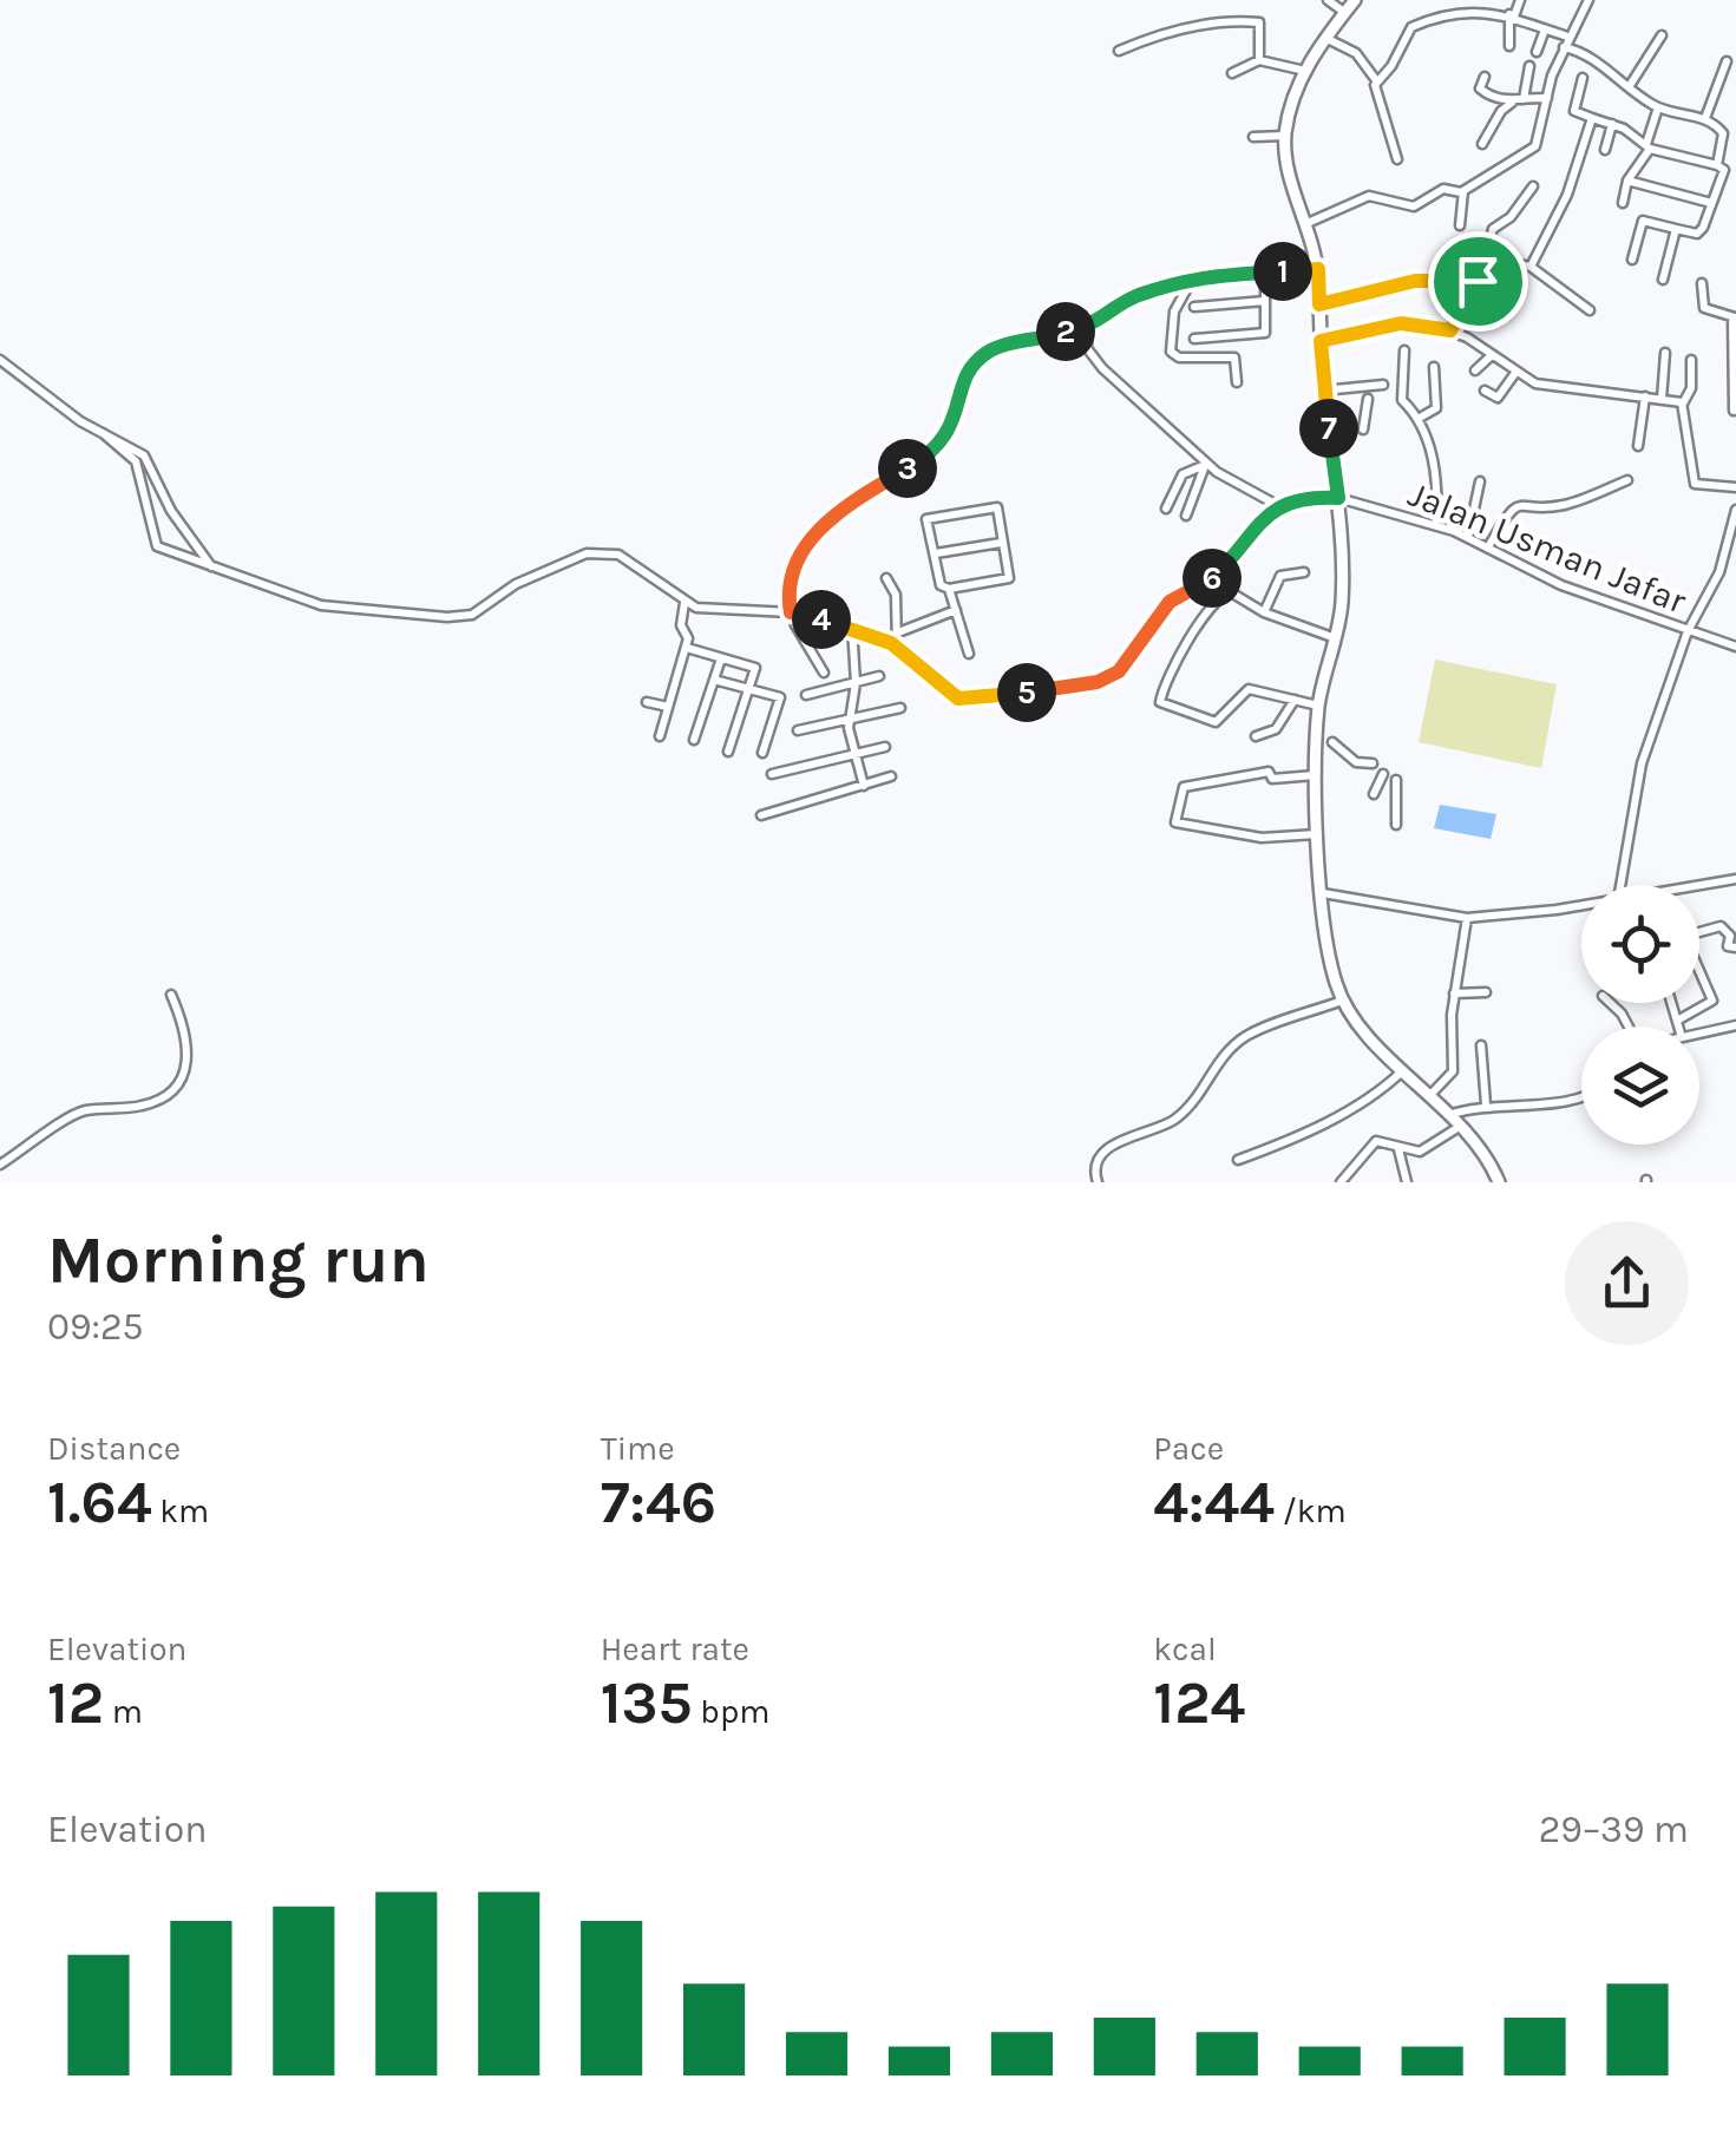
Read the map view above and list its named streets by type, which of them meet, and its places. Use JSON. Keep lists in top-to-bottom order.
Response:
{
  "streets": {
    "street": ["Jalan Usman Jafar"]
  },
  "page": {
    "pins": [
      "1",
      "2",
      "7",
      "3",
      "6",
      "4",
      "5"
    ],
    "heading": ["Morning run", "09:25"],
    "stats": [
      ["Distance", "1.64 km"],
      ["Time", "7:46"],
      ["Pace", "4:44 /km"],
      ["Elevation", "12 m"],
      ["Heart rate", "135 bpm"],
      ["kcal", "124"]
    ],
    "chart": ["Elevation", "29–39 m"]
  }
}
